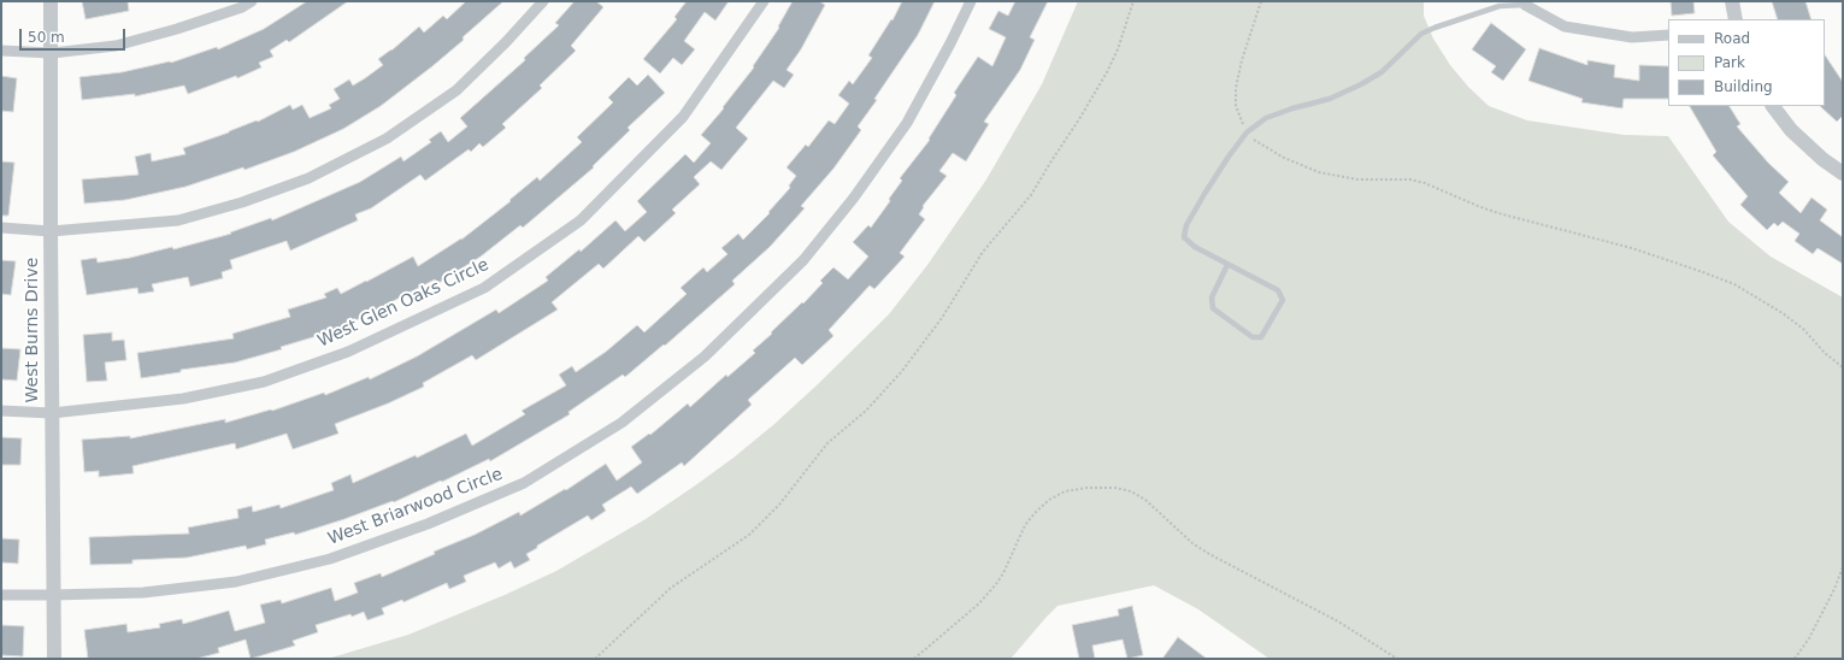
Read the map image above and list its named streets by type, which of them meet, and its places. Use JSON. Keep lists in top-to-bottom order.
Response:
{
  "streets": {
    "street": ["West Glen Oaks Circle", "West Burns Drive", "West Briarwood Circle"]
  },
  "crossings": [
    ["West Glen Oaks Circle", "West Burns Drive"],
    ["West Burns Drive", "West Briarwood Circle"]
  ],
  "legend": ["Road", "Park", "Building"],
  "scale_bar": "50 m"
}
